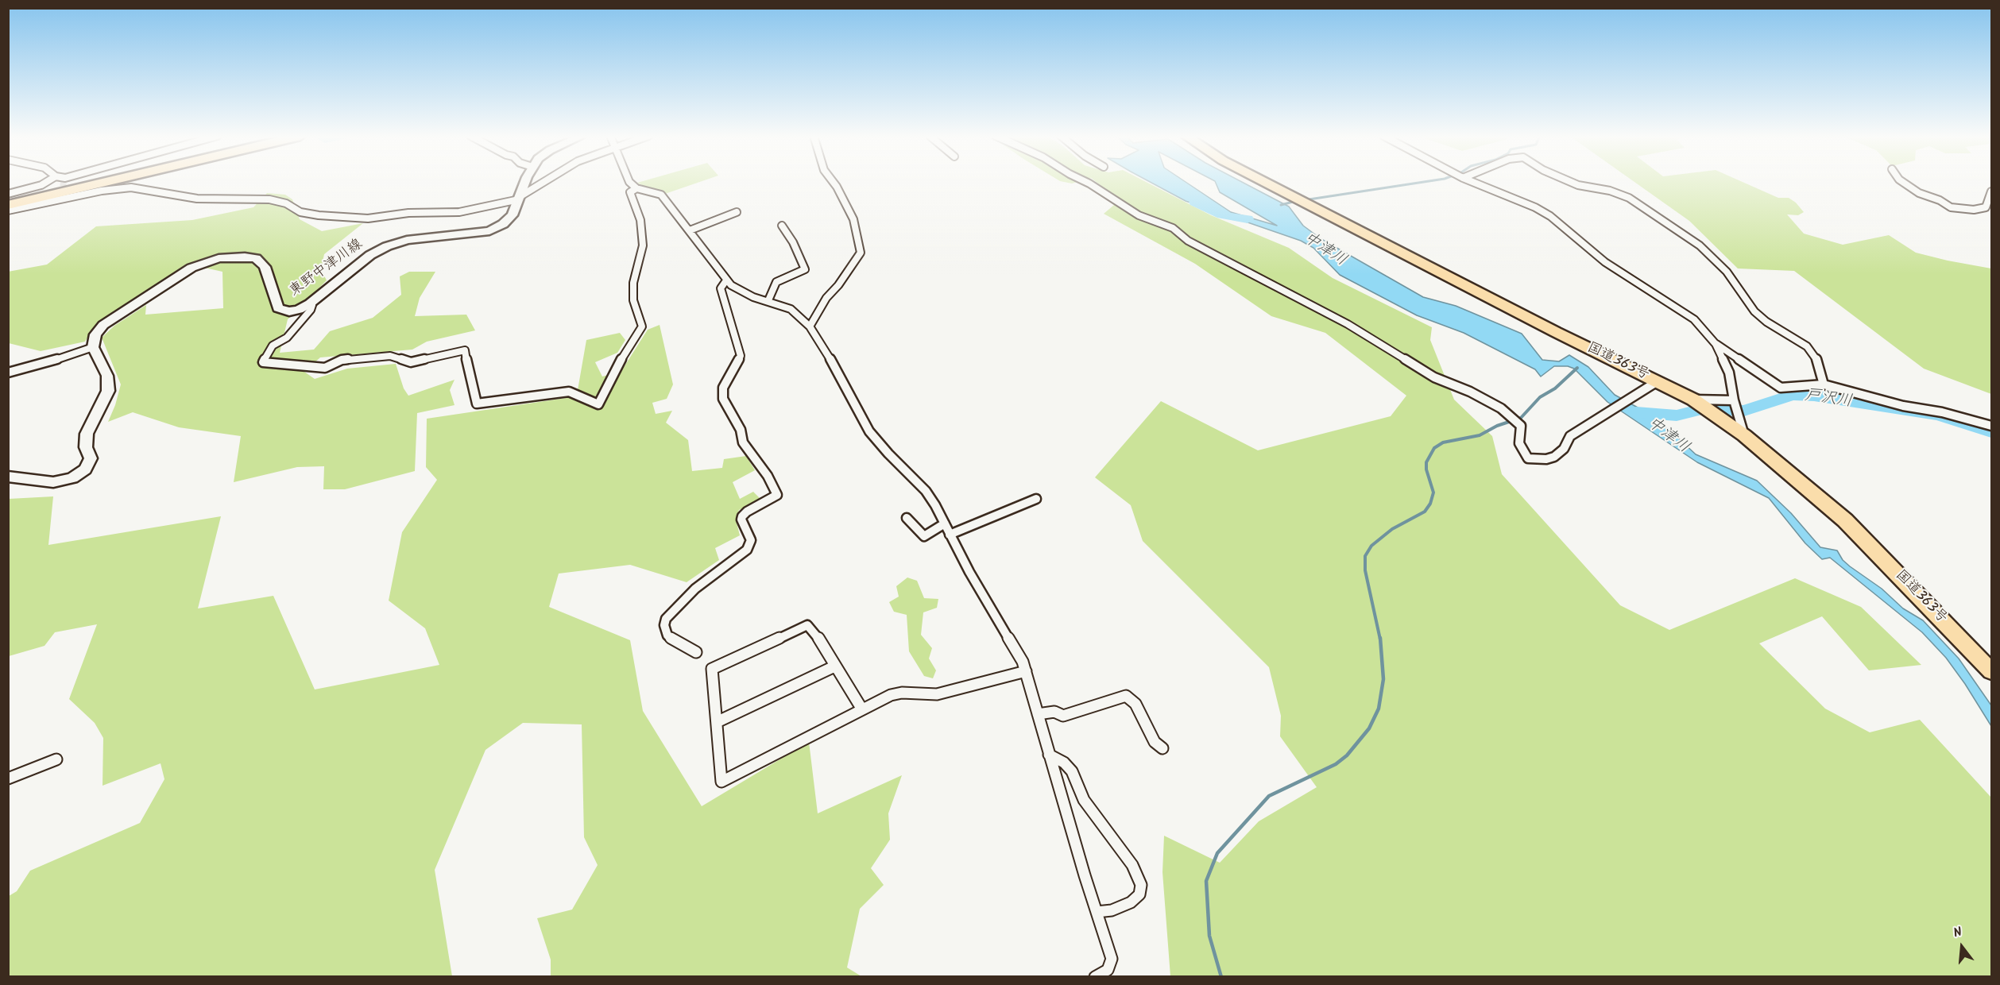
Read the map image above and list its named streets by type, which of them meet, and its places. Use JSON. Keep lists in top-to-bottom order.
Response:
{
  "streets": {
    "highway": ["国道363号"],
    "main road": ["東野中津川線"]
  },
  "water": ["中津川", "戸沢川"],
  "north": "top"
}
